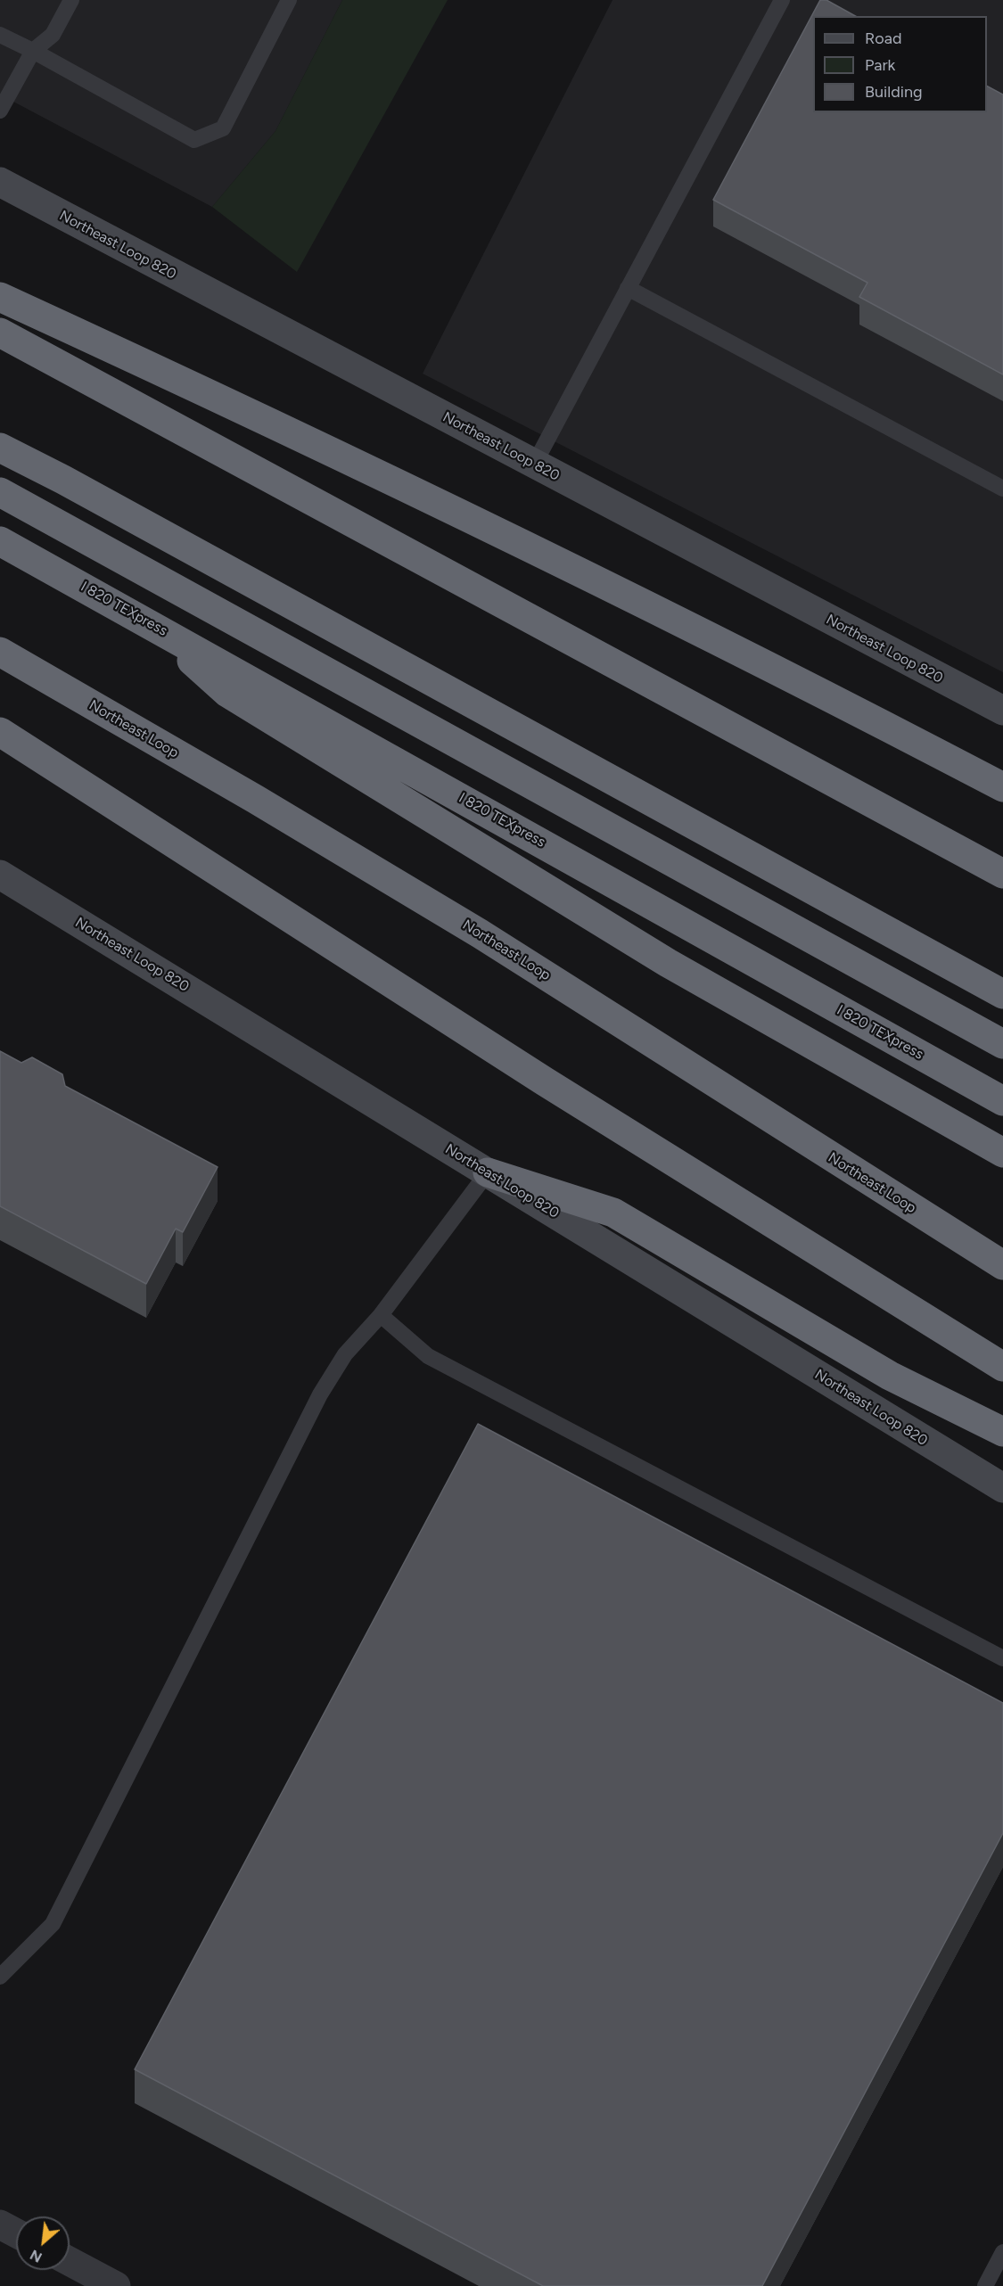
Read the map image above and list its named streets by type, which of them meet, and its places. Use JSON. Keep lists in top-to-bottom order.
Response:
{
  "streets": {
    "highway": ["I 820 TEXpress", "Northeast Loop"],
    "main road": ["Northeast Loop 820"]
  },
  "legend": ["Road", "Park", "Building"],
  "north": "bottom left"
}
